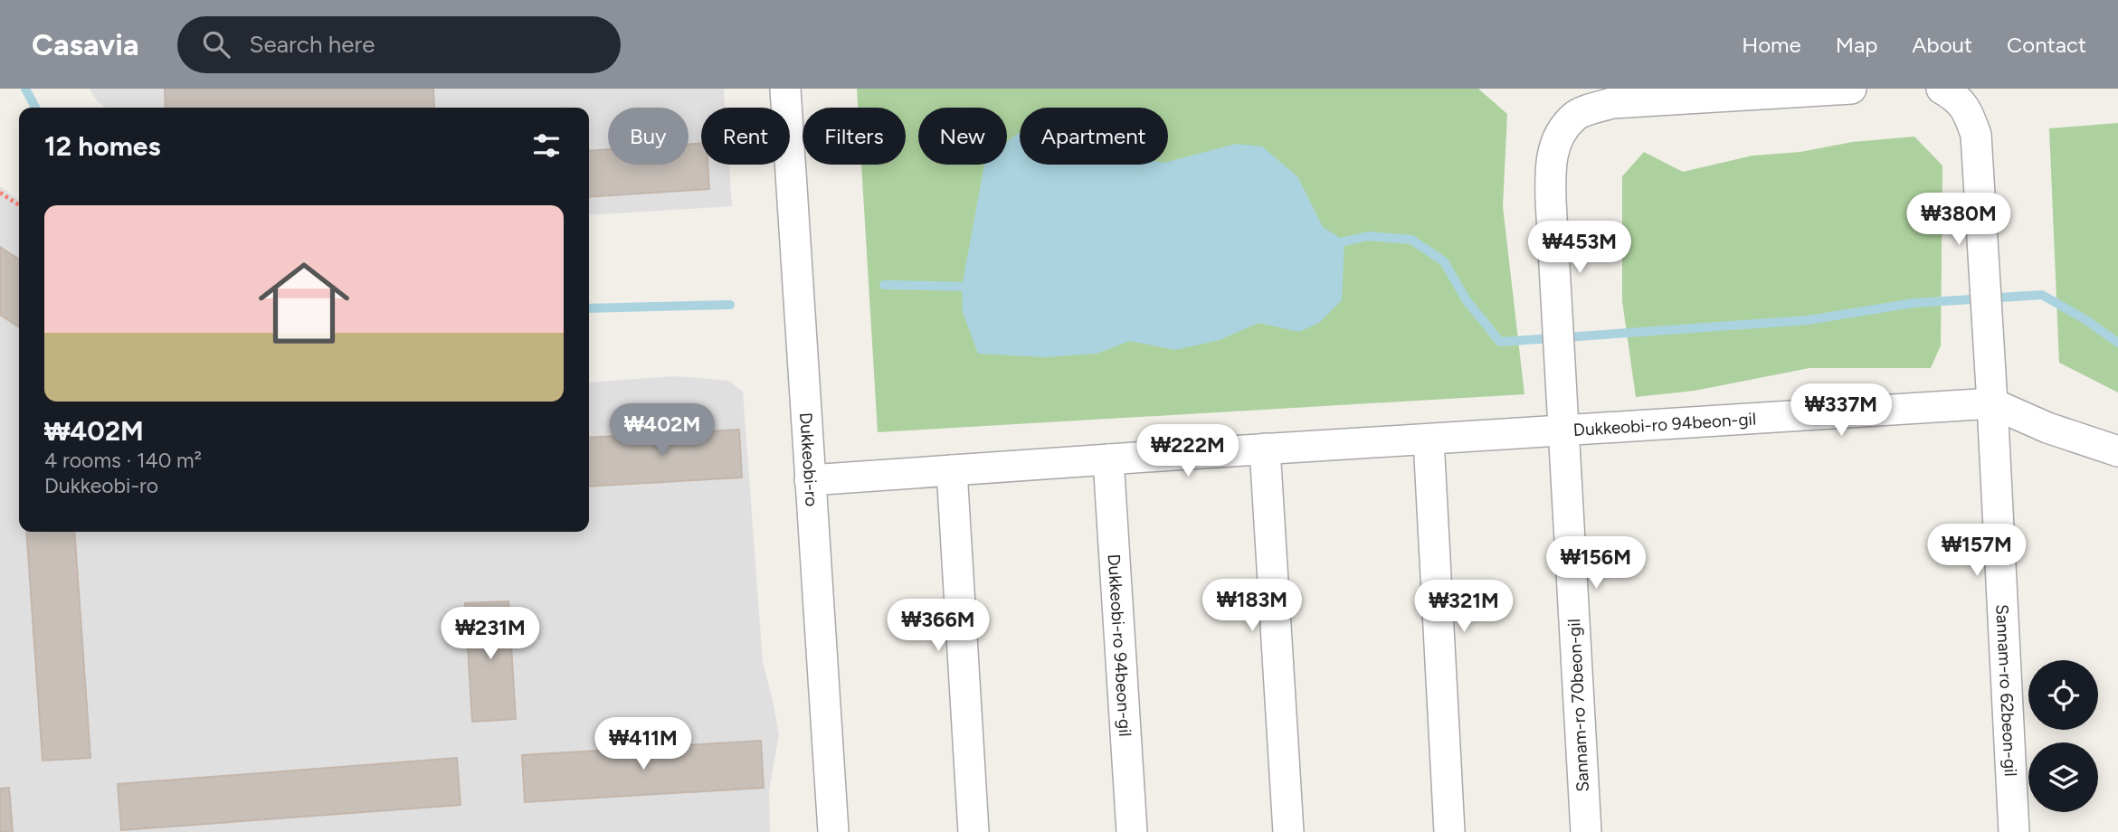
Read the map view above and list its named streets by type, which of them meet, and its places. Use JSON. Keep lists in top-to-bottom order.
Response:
{
  "streets": {
    "street": [
      "Dukkeobi-ro 94beon-gil",
      "Dukkeobi-ro",
      "Sannam-ro 62beon-gil",
      "Sannam-ro 70beon-gil"
    ]
  },
  "crossings": [
    ["Dukkeobi-ro 94beon-gil", "Dukkeobi-ro"],
    ["Dukkeobi-ro 94beon-gil", "Sannam-ro 62beon-gil"],
    ["Dukkeobi-ro 94beon-gil", "Sannam-ro 70beon-gil"]
  ],
  "page": {
    "header": "Casavia",
    "search": "Search here",
    "nav": [
      "Home",
      "Map",
      "About",
      "Contact"
    ],
    "chip": [
      "Buy",
      "Rent",
      "Filters",
      "New",
      "Apartment"
    ],
    "heading": "12 homes",
    "list": [
      {
        "name": "₩402M",
        "note": "4 rooms · 140 m² · Dukkeobi-ro"
      }
    ],
    "price": [
      "₩380M",
      "₩453M",
      "₩337M",
      "₩402M",
      "₩222M",
      "₩157M",
      "₩156M",
      "₩183M",
      "₩321M",
      "₩366M",
      "₩231M",
      "₩411M"
    ]
  }
}
